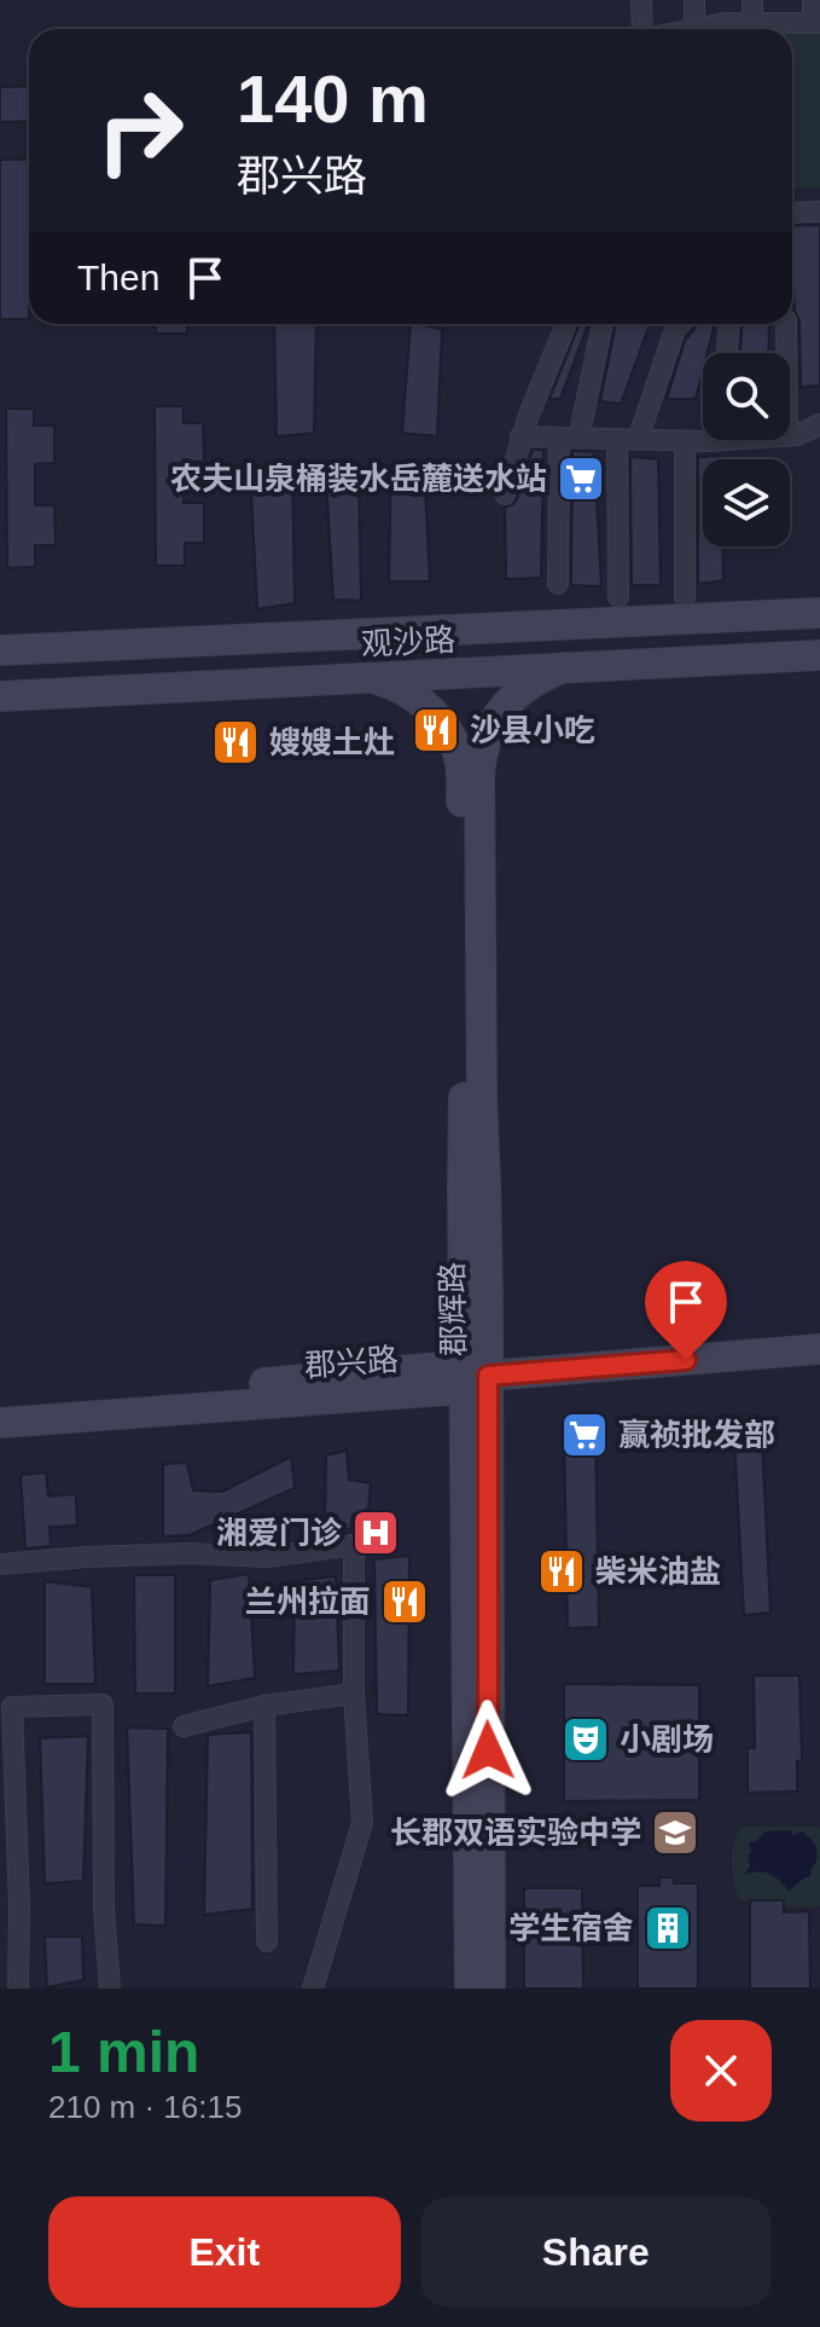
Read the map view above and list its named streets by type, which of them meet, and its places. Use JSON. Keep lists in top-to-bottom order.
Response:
{
  "streets": {
    "main road": ["观沙路", "郡辉路", "郡兴路"]
  },
  "crossings": [
    ["观沙路", "郡辉路"],
    ["郡辉路", "郡兴路"]
  ],
  "places": {
    "supermarket": ["农夫山泉桶装水岳麓送水站", "赢祯批发部"],
    "restaurant": [
      "沙县小吃",
      "嫂嫂土灶",
      "柴米油盐",
      "兰州拉面"
    ],
    "hospital": ["湘爱门诊"],
    "theatre": ["小剧场"],
    "school or university": ["长郡双语实验中学"],
    "building": ["学生宿舍"]
  },
  "page": {
    "turn": ["140 m", "郡兴路"],
    "then": "Then",
    "heading": ["1 min", "210 m · 16:15"],
    "buttons": ["Exit", "Share"]
  }
}
